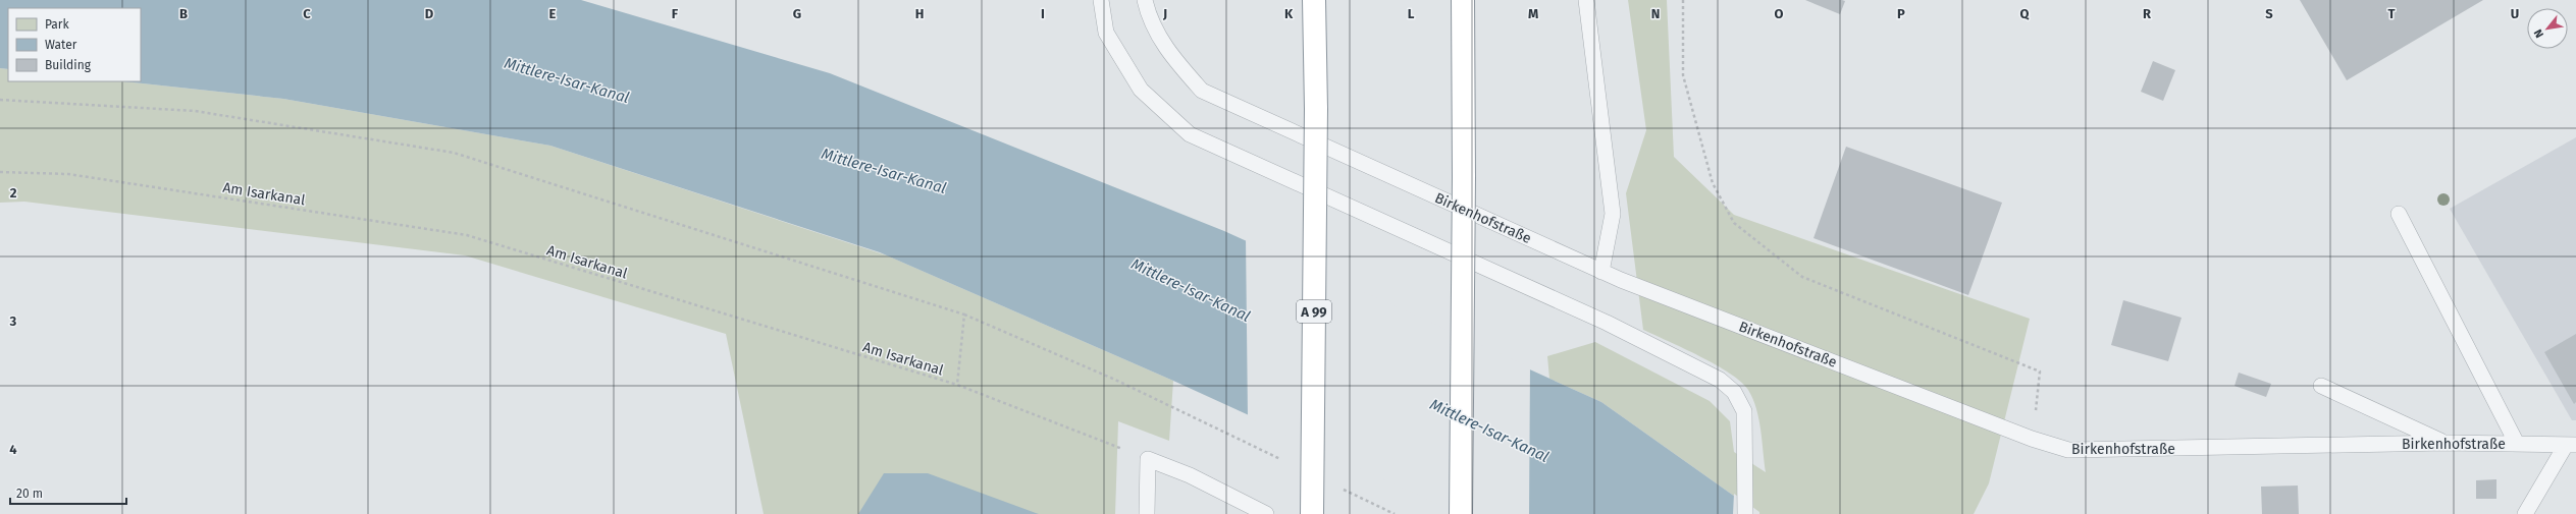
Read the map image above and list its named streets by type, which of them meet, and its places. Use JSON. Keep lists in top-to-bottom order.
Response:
{
  "streets": {
    "highway": ["A 99"],
    "lane": ["Birkenhofstraße"],
    "path": ["Am Isarkanal"]
  },
  "water": ["Mittlere-Isar-Kanal"],
  "legend": ["Park", "Water", "Building"],
  "scale_bar": "20 m",
  "north": "bottom left",
  "grid": {
    "columns": [
      "B",
      "C",
      "D",
      "E",
      "F",
      "G",
      "H",
      "I",
      "J",
      "K",
      "L",
      "M",
      "N",
      "O",
      "P",
      "Q",
      "R",
      "S",
      "T",
      "U"
    ],
    "rows": ["2", "3", "4"]
  }
}
